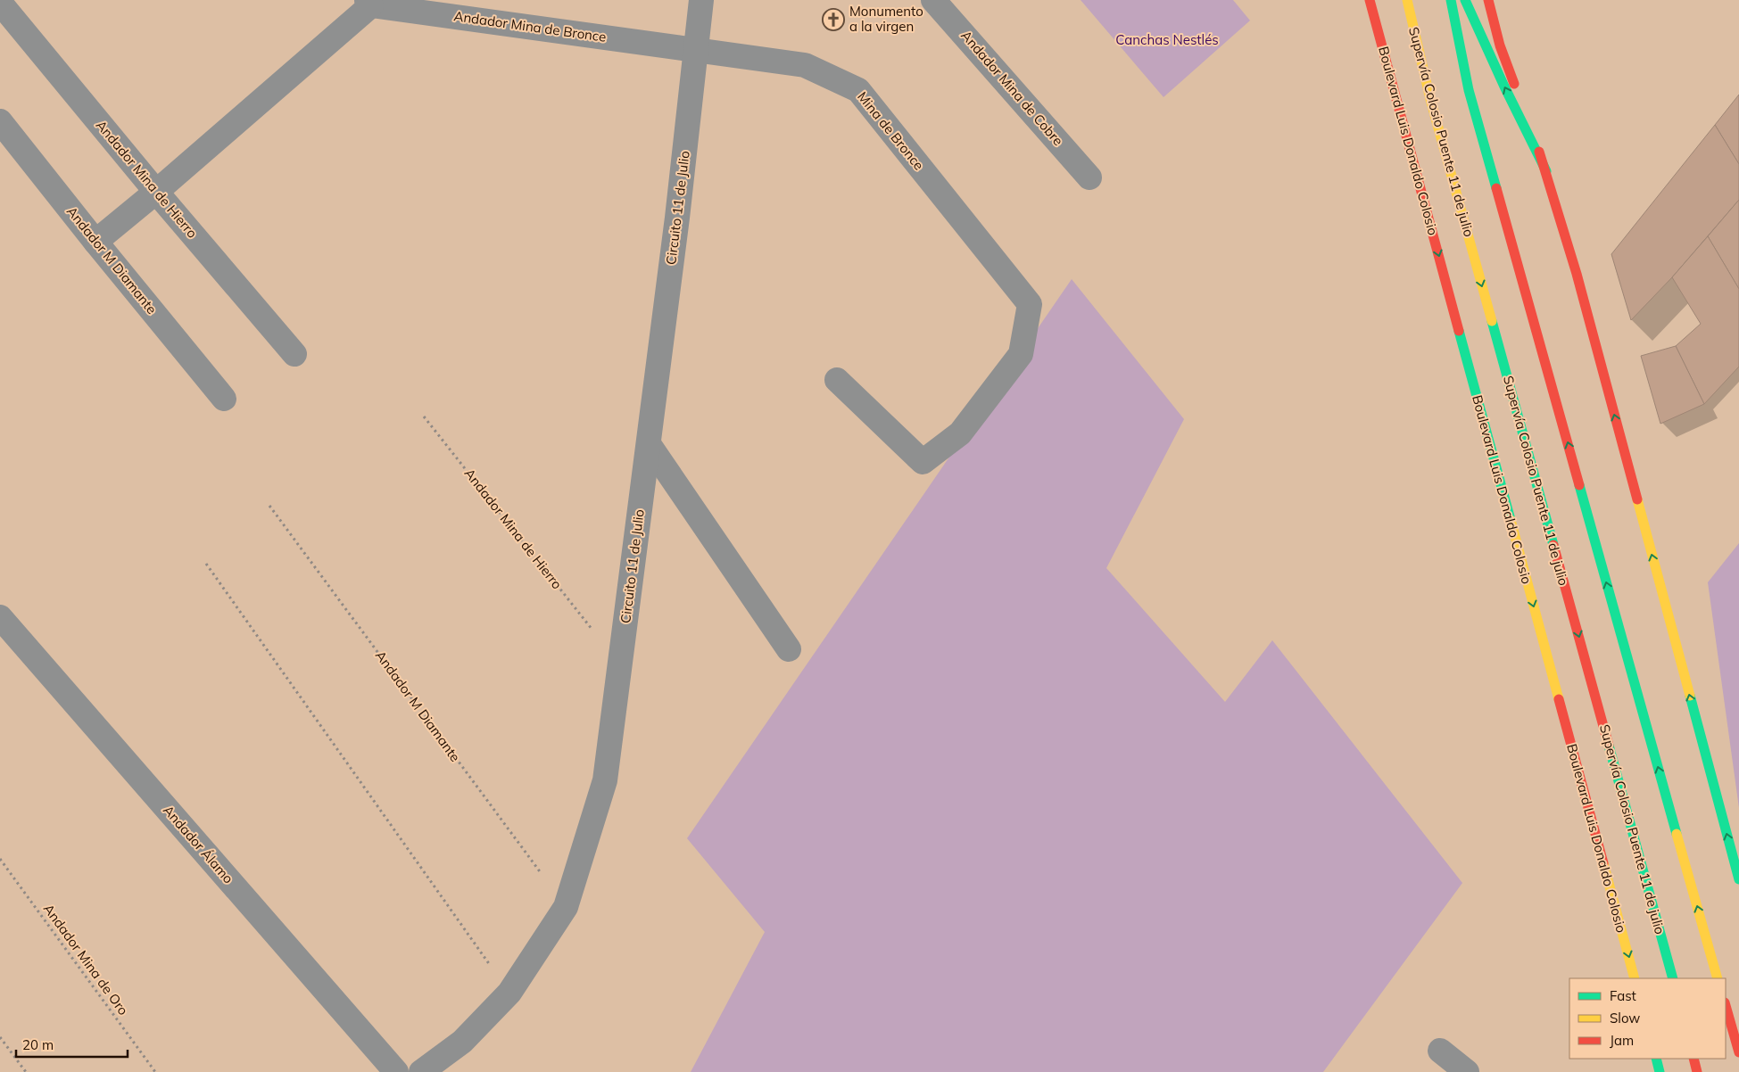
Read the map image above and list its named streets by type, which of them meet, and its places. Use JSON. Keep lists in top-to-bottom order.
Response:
{
  "streets": {
    "main road": ["Supervía Colosio Puente 11 de julio", "Boulevard Luis Donaldo Colosio"],
    "street": [
      "Andador Mina de Bronce",
      "Andador Mina de Cobre",
      "Mina de Bronce",
      "Andador Mina de Hierro",
      "Circuito 11 de Julio",
      "Andador M Diamante",
      "Andador Álamo"
    ],
    "path": ["Andador Mina de Oro"]
  },
  "crossings": [
    ["Andador Mina de Bronce", "Mina de Bronce"],
    ["Andador Mina de Bronce", "Circuito 11 de Julio"],
    ["Mina de Bronce", "Circuito 11 de Julio"],
    ["Circuito 11 de Julio", "Andador M Diamante"]
  ],
  "parks": ["Canchas Nestlés"],
  "places": {
    "church": ["Monumento a la virgen"]
  },
  "legend": ["Fast", "Slow", "Jam"],
  "scale_bar": "20 m"
}
